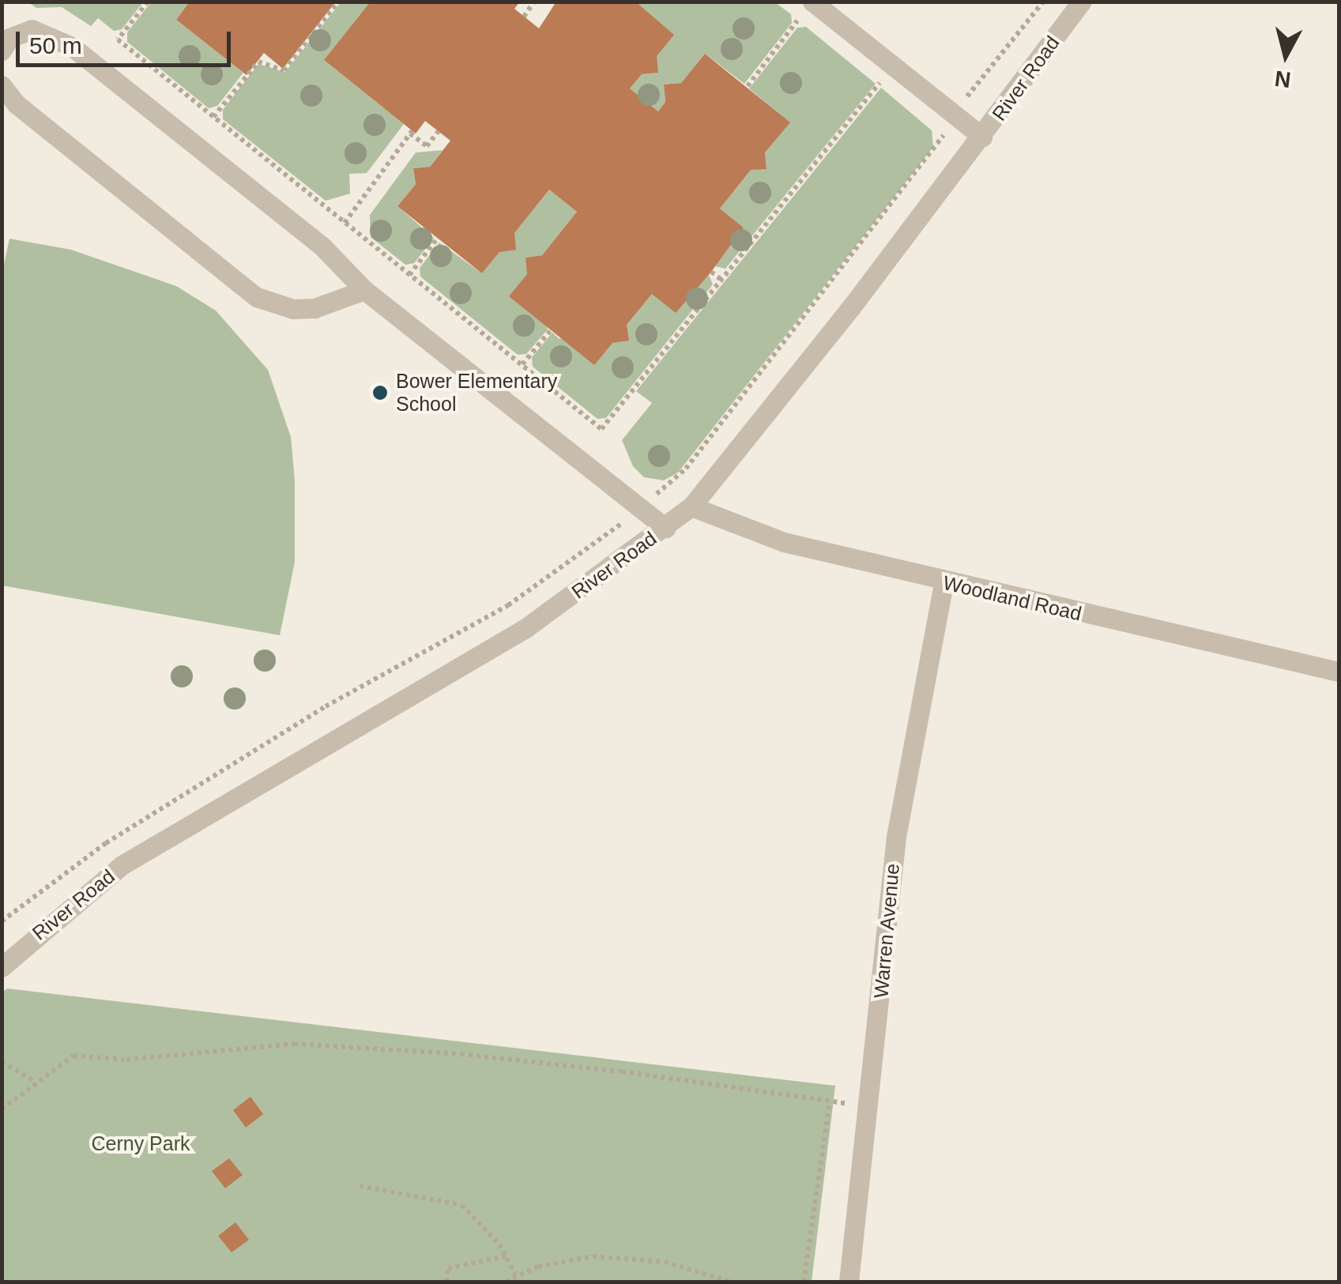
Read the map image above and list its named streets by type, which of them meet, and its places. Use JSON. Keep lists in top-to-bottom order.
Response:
{
  "streets": {
    "street": ["River Road", "Woodland Road", "Warren Avenue"]
  },
  "crossings": [
    ["River Road", "Woodland Road"],
    ["Woodland Road", "Warren Avenue"]
  ],
  "parks": ["Cerny Park"],
  "places": ["Bower Elementary School"],
  "scale_bar": "50 m",
  "north": "bottom"
}
